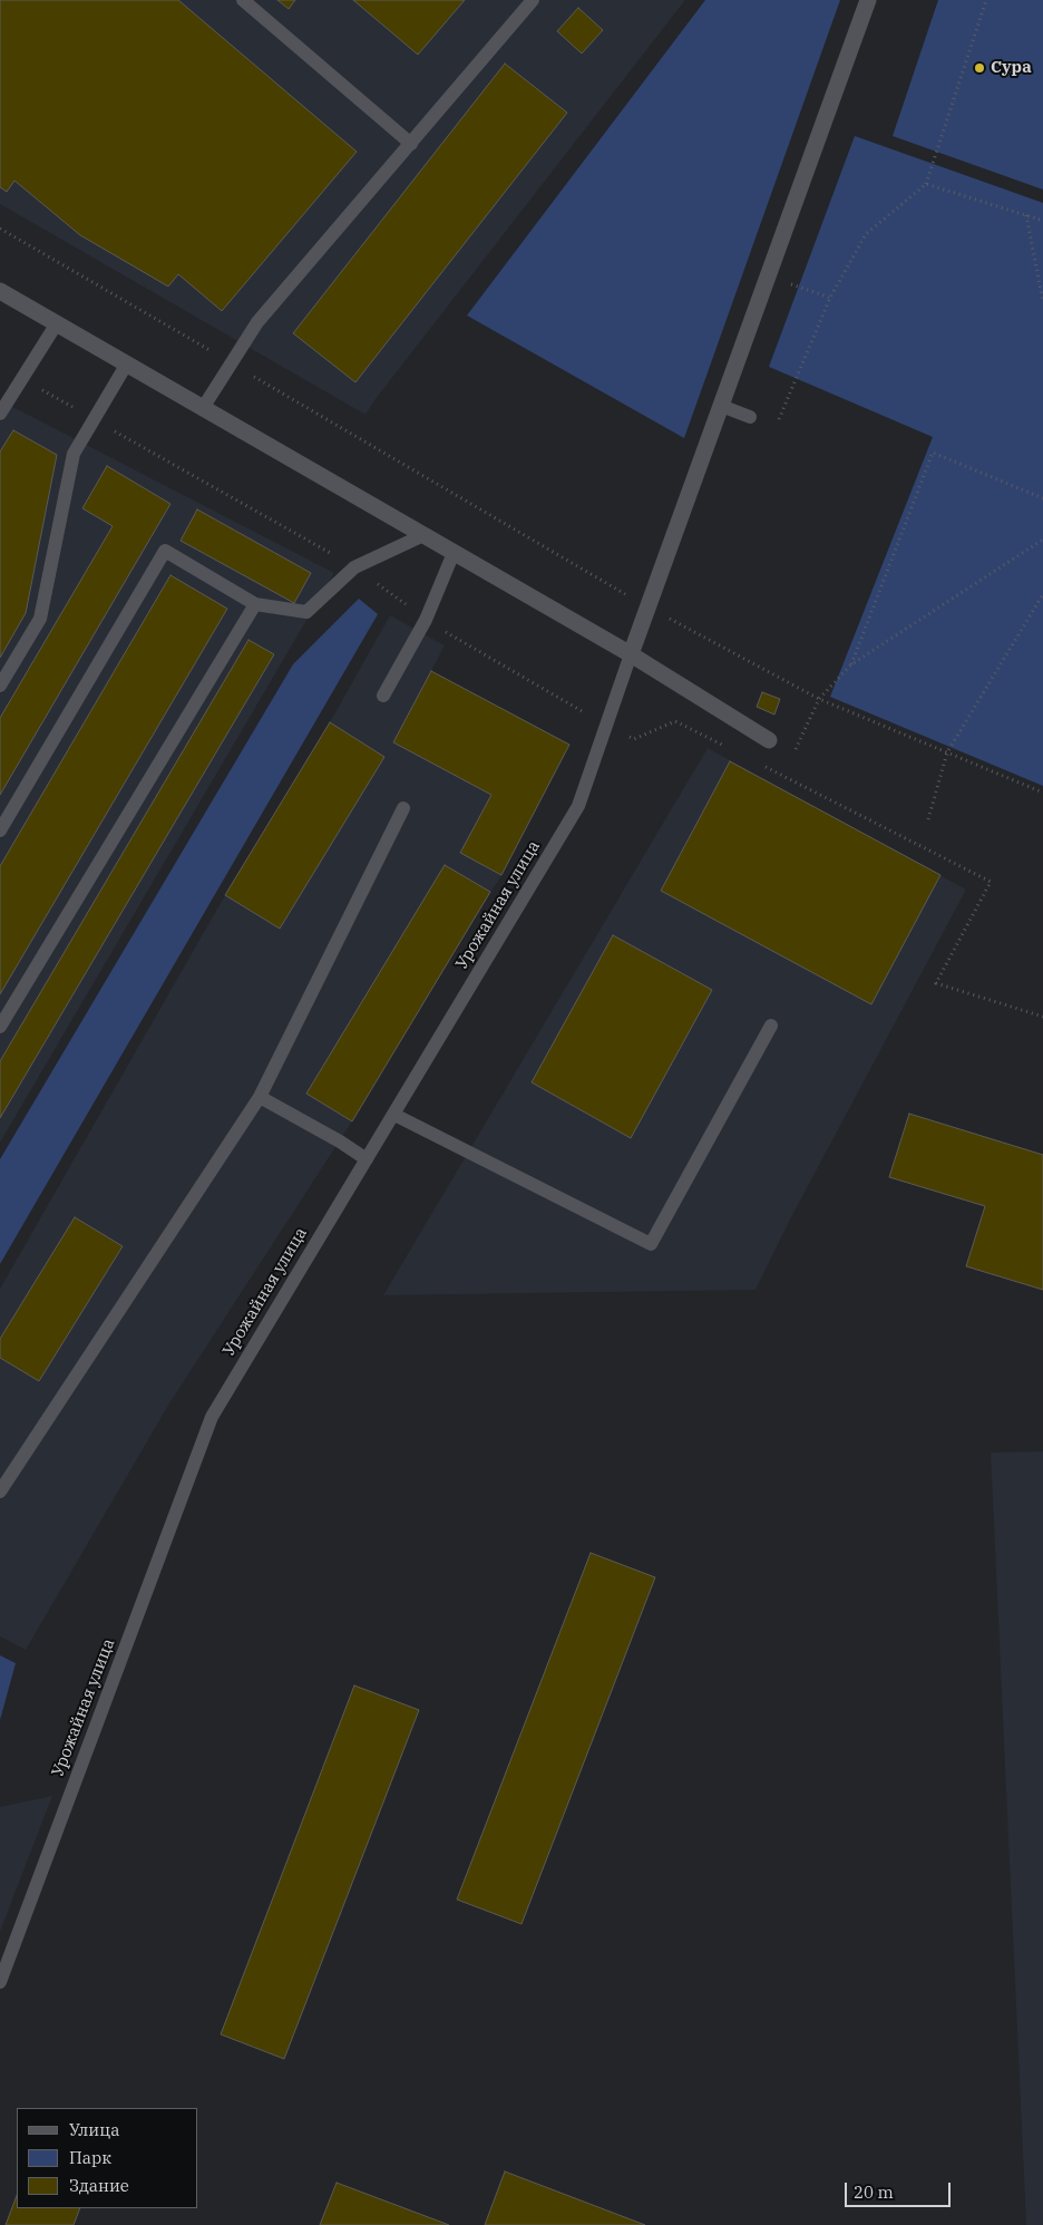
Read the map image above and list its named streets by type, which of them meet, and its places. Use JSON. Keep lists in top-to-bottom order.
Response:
{
  "streets": {
    "lane": ["Урожайная улица"]
  },
  "places": ["Сура"],
  "legend": ["Улица", "Парк", "Здание"],
  "scale_bar": "20 m"
}
